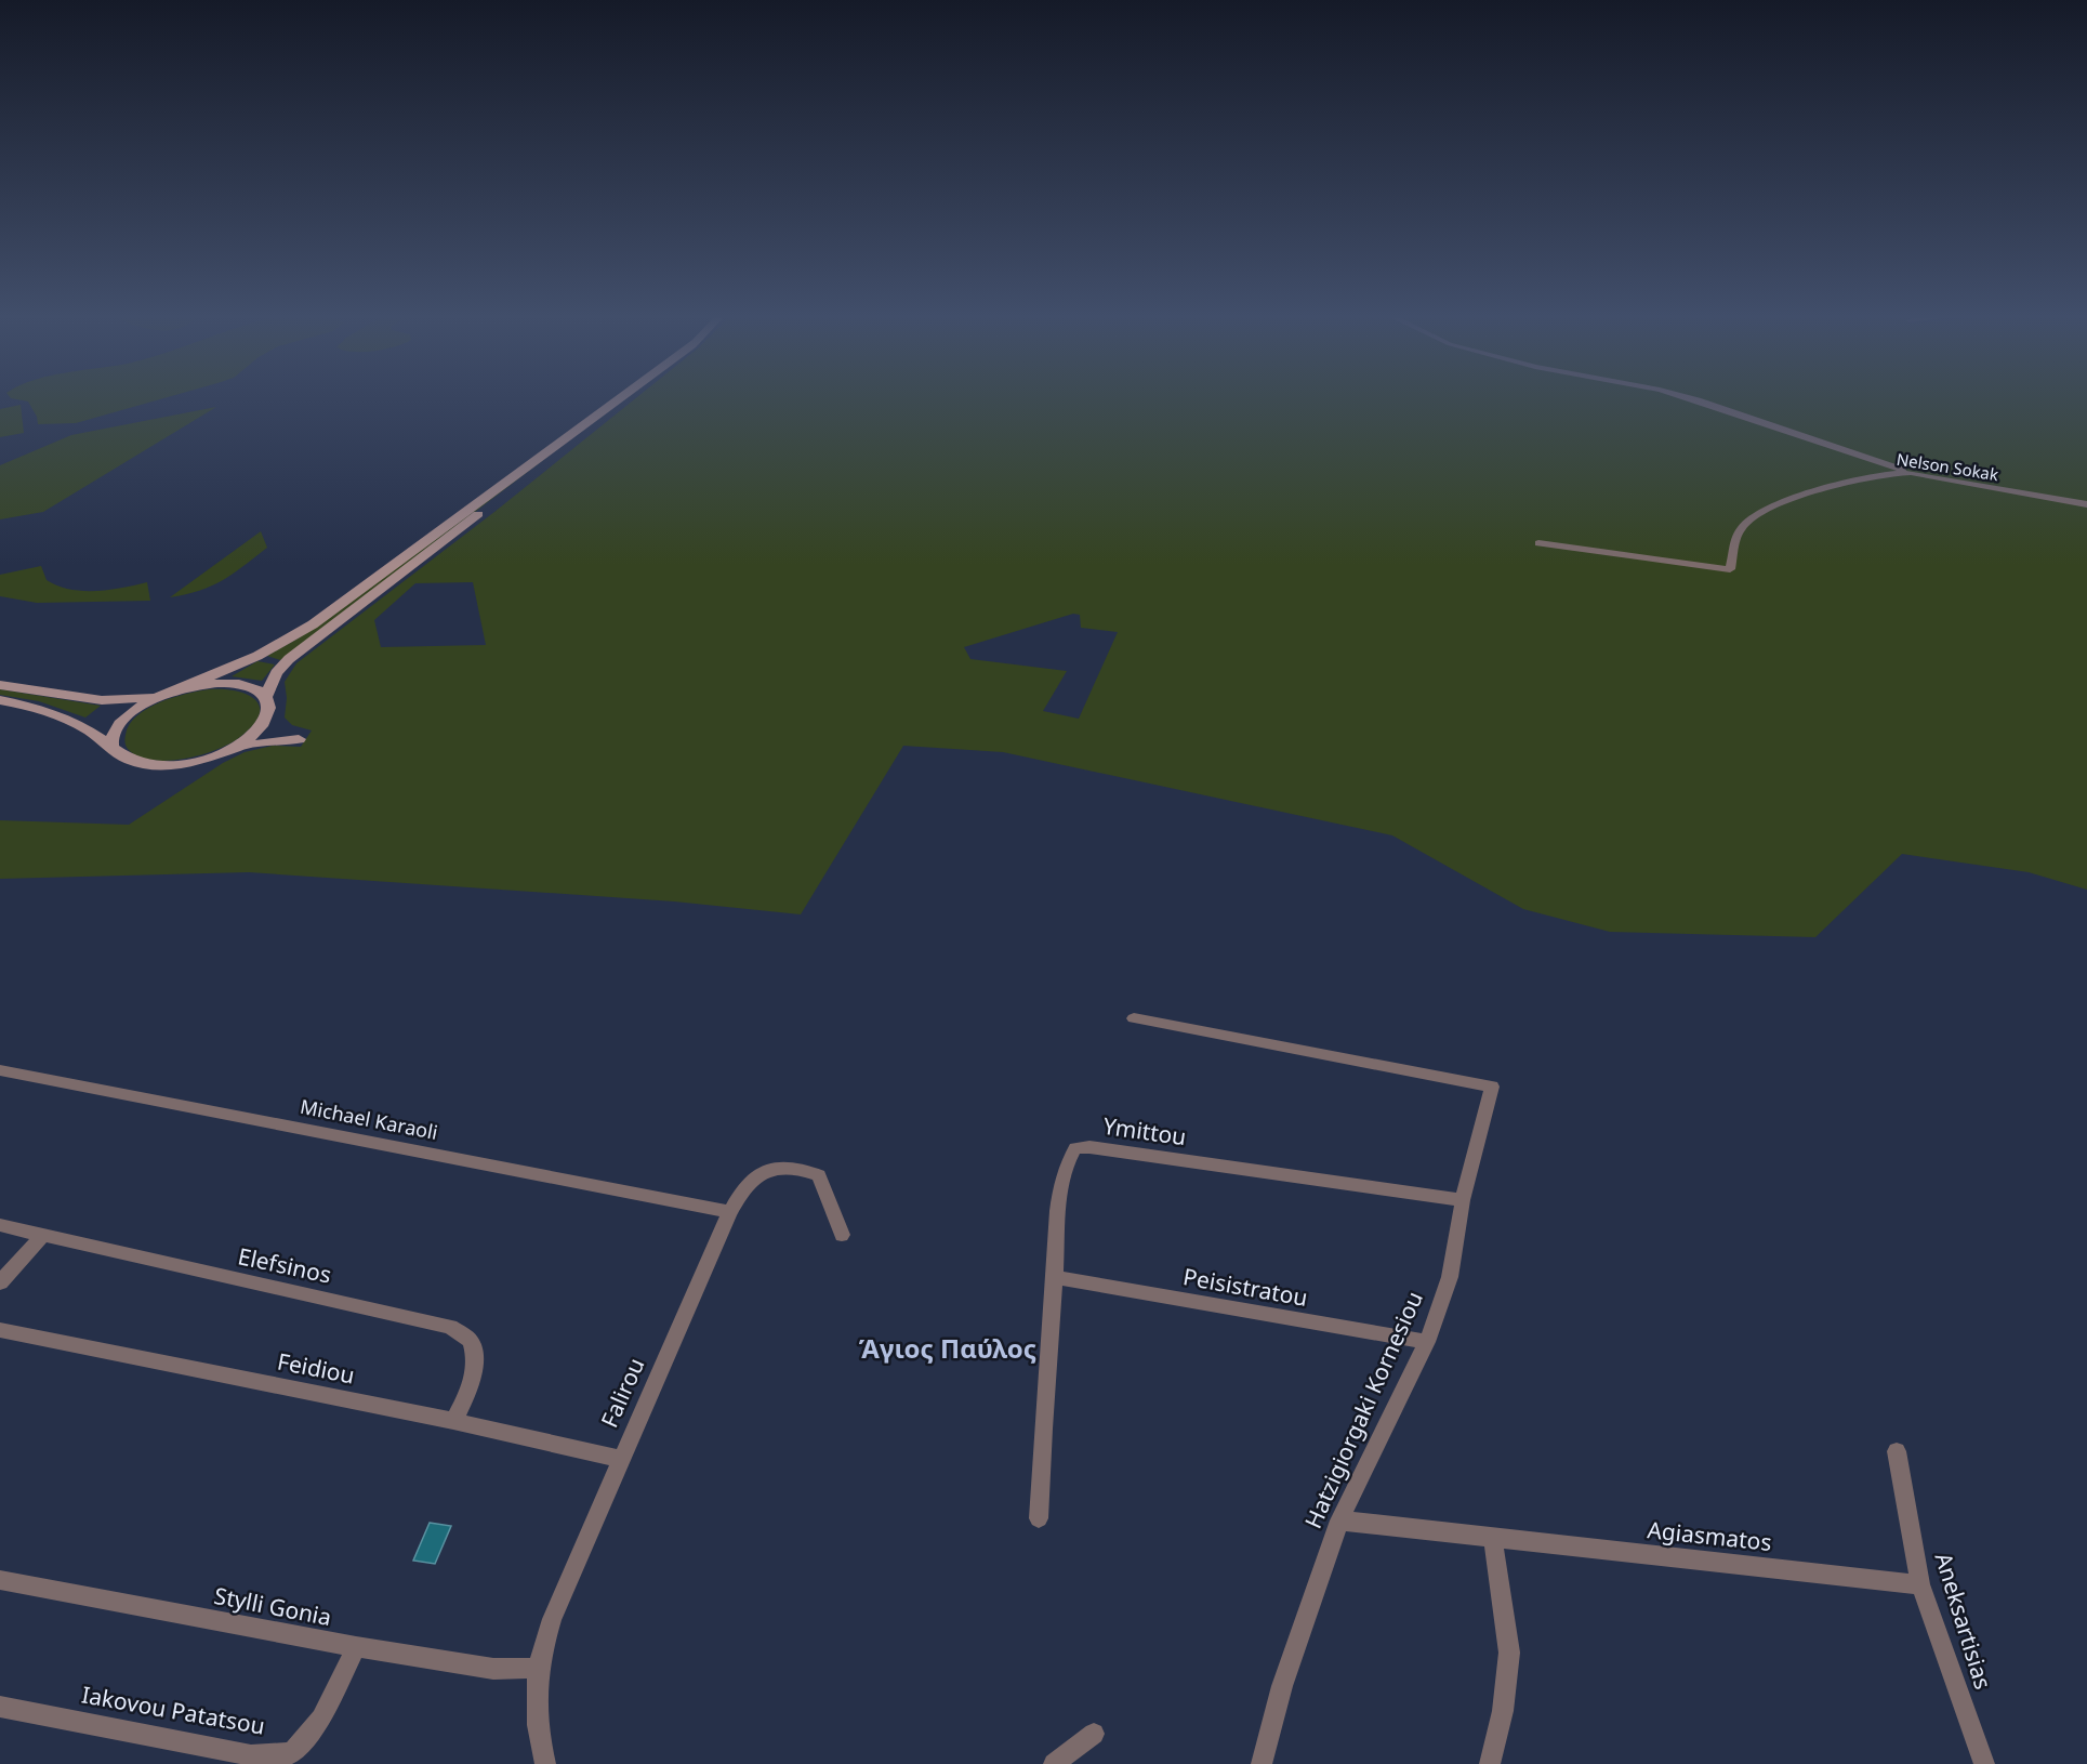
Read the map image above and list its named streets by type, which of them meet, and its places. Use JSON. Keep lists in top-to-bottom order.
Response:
{
  "streets": {
    "street": [
      "Nelson Sokak",
      "Michael Karaoli",
      "Ymittou",
      "Elefsinos",
      "Peisistratou",
      "Feidiou",
      "Falirou",
      "Hatzigiorgaki Kornesiou",
      "Agiasmatos",
      "Stylli Gonia",
      "Aneksartisias",
      "Iakovou Patatsou"
    ]
  },
  "crossings": [
    ["Michael Karaoli", "Falirou"],
    ["Ymittou", "Peisistratou"],
    ["Ymittou", "Hatzigiorgaki Kornesiou"],
    ["Elefsinos", "Feidiou"],
    ["Peisistratou", "Hatzigiorgaki Kornesiou"],
    ["Feidiou", "Falirou"],
    ["Falirou", "Stylli Gonia"],
    ["Hatzigiorgaki Kornesiou", "Agiasmatos"],
    ["Agiasmatos", "Aneksartisias"],
    ["Stylli Gonia", "Iakovou Patatsou"]
  ],
  "districts": ["Άγιος Παύλος"]
}
